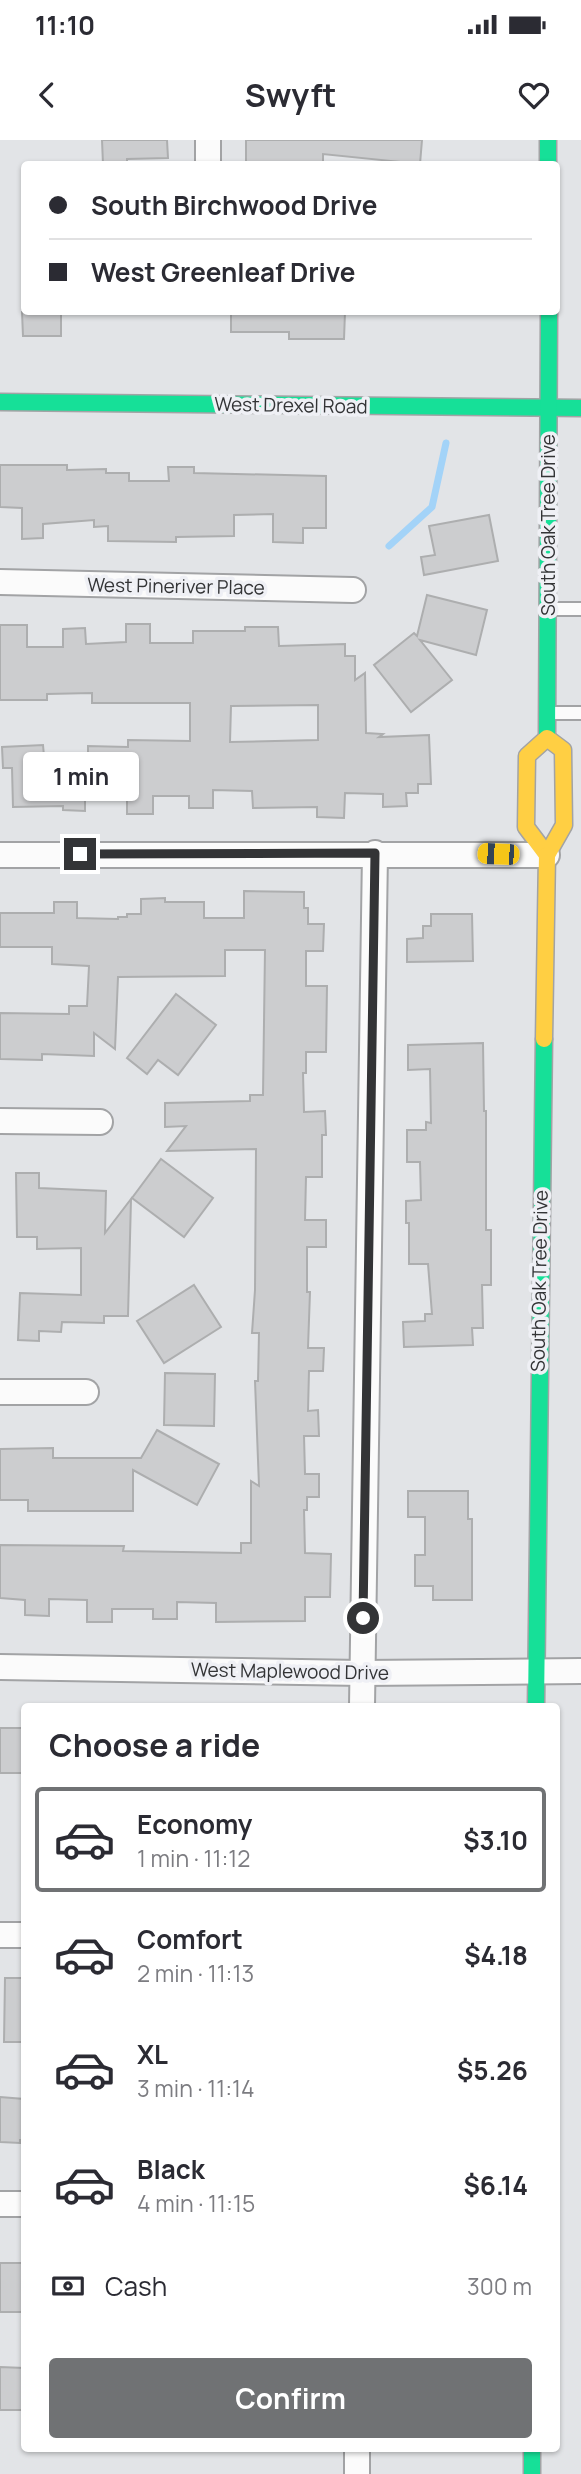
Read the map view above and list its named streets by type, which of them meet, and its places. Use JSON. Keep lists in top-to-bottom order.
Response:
{
  "streets": {
    "street": [
      "West Drexel Road",
      "South Oak Tree Drive",
      "West Pineriver Place",
      "West Maplewood Drive"
    ]
  },
  "crossings": [
    ["West Drexel Road", "South Oak Tree Drive"],
    ["South Oak Tree Drive", "West Maplewood Drive"]
  ],
  "page": {
    "status": "11:10",
    "header": "Swyft",
    "banner": ["South Birchwood Drive", "West Greenleaf Drive"],
    "bubble": "1 min",
    "heading": "Choose a ride",
    "list": [
      {
        "name": "Economy",
        "note": "1 min · 11:12",
        "value": "$3.10"
      },
      {
        "name": "Comfort",
        "note": "2 min · 11:13",
        "value": "$4.18"
      },
      {
        "name": "XL",
        "note": "3 min · 11:14",
        "value": "$5.26"
      },
      {
        "name": "Black",
        "note": "4 min · 11:15",
        "value": "$6.14"
      }
    ],
    "pay": ["Cash", "300 m"],
    "buttons": "Confirm"
  }
}
